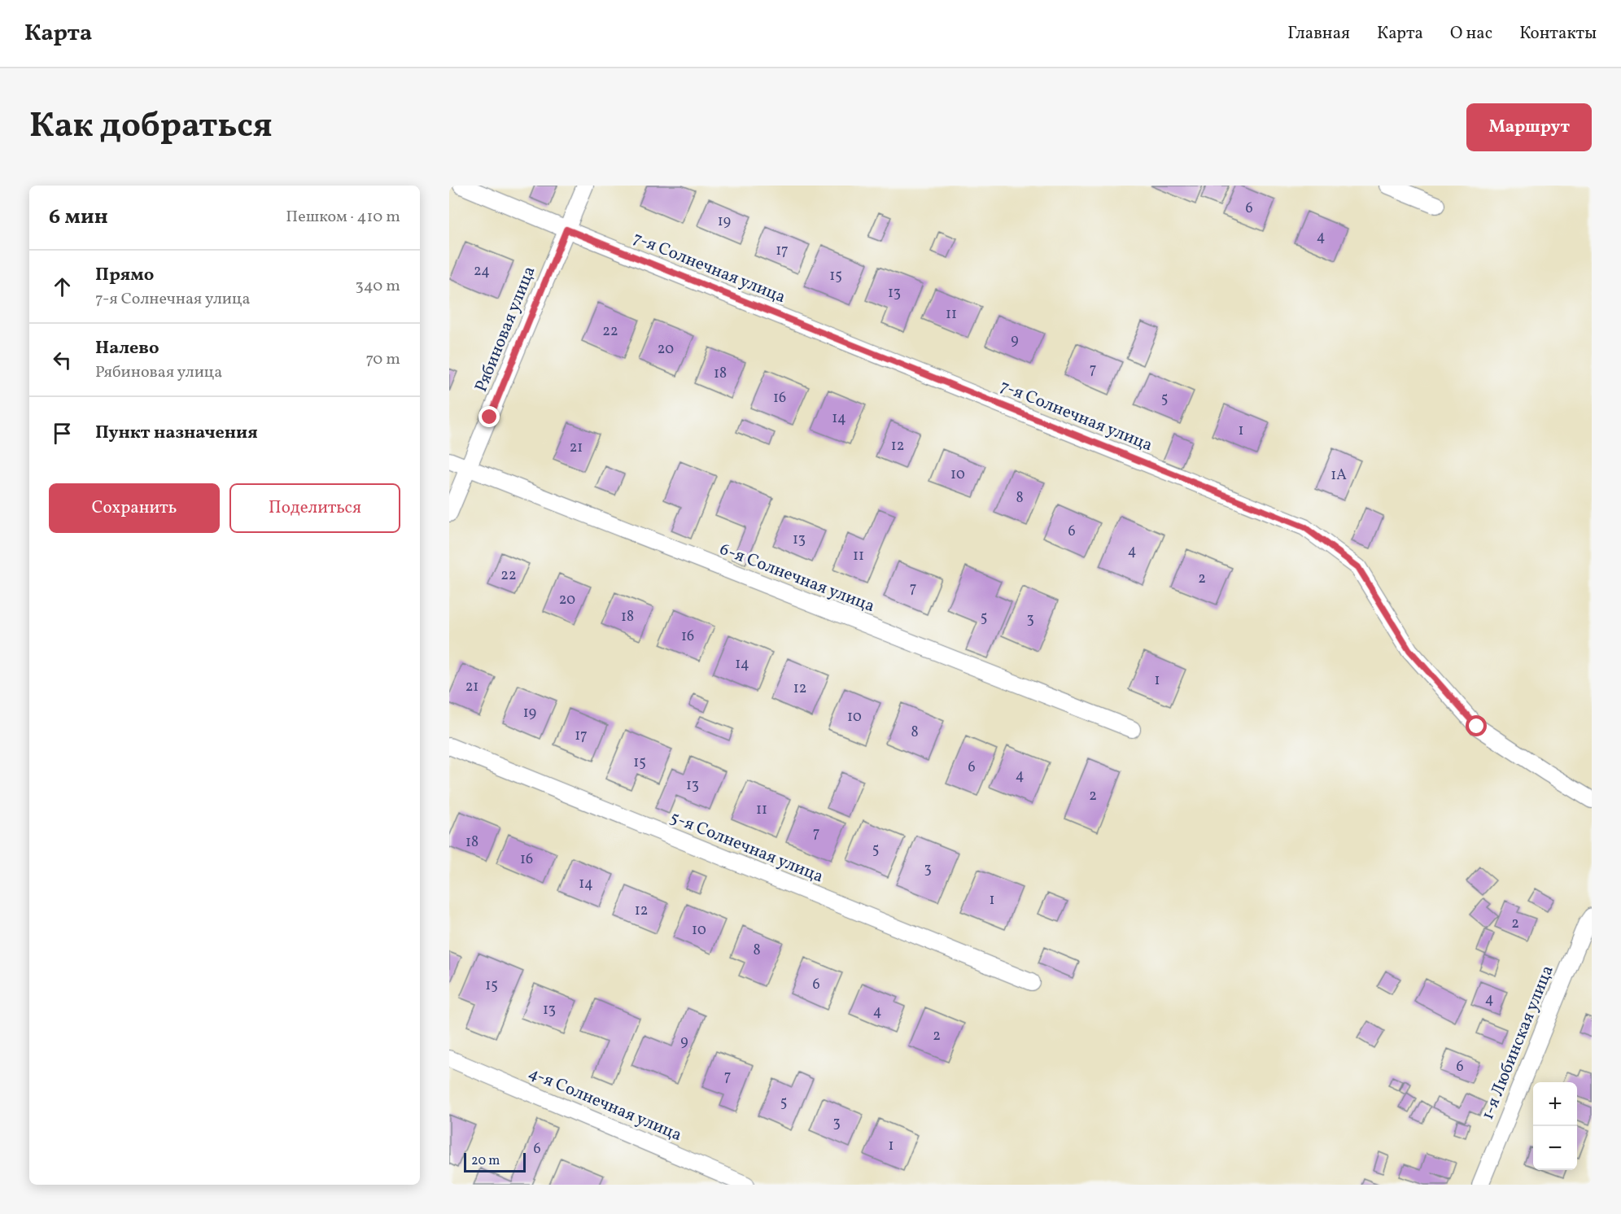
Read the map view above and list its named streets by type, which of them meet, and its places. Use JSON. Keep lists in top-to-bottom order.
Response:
{
  "streets": {
    "street": [
      "7-я Солнечная улица",
      "Рябиновая улица",
      "6-я Солнечная улица",
      "5-я Солнечная улица",
      "1-я Любинская улица",
      "4-я Солнечная улица"
    ]
  },
  "crossings": [
    ["7-я Солнечная улица", "Рябиновая улица"],
    ["Рябиновая улица", "6-я Солнечная улица"]
  ],
  "house_numbers": [
    "6",
    "19",
    "4",
    "17",
    "24",
    "15",
    "13",
    "11",
    "22",
    "9",
    "20",
    "7",
    "18",
    "16",
    "5",
    "14",
    "1",
    "12",
    "21",
    "10",
    "1А",
    "8",
    "6",
    "13",
    "4",
    "11",
    "22",
    "2",
    "7",
    "20",
    "18",
    "5",
    "3",
    "16",
    "14",
    "1",
    "21",
    "12",
    "19",
    "10",
    "8",
    "17",
    "15",
    "6",
    "4",
    "13",
    "2",
    "11",
    "7",
    "18",
    "5",
    "16",
    "3",
    "14",
    "1",
    "12",
    "2",
    "10",
    "8",
    "6",
    "15",
    "4",
    "13",
    "4",
    "2",
    "9",
    "6",
    "7",
    "5",
    "3",
    "1",
    "6"
  ],
  "scale_bar": "20 m",
  "page": {
    "header": "Карта",
    "nav": [
      "Главная",
      "Карта",
      "О нас",
      "Контакты"
    ],
    "title": "Как добраться",
    "buttons": [
      "Маршрут",
      ["Сохранить", "Поделиться"]
    ],
    "heading": ["6 мин", "Пешком · 410 m"],
    "list": [
      ["Прямо", "7-я Солнечная улица", "340 m"],
      ["Налево", "Рябиновая улица", "70 m"],
      "Пункт назначения"
    ],
    "map_buttons": ["+", "−"],
    "scale": "20 m"
  }
}
